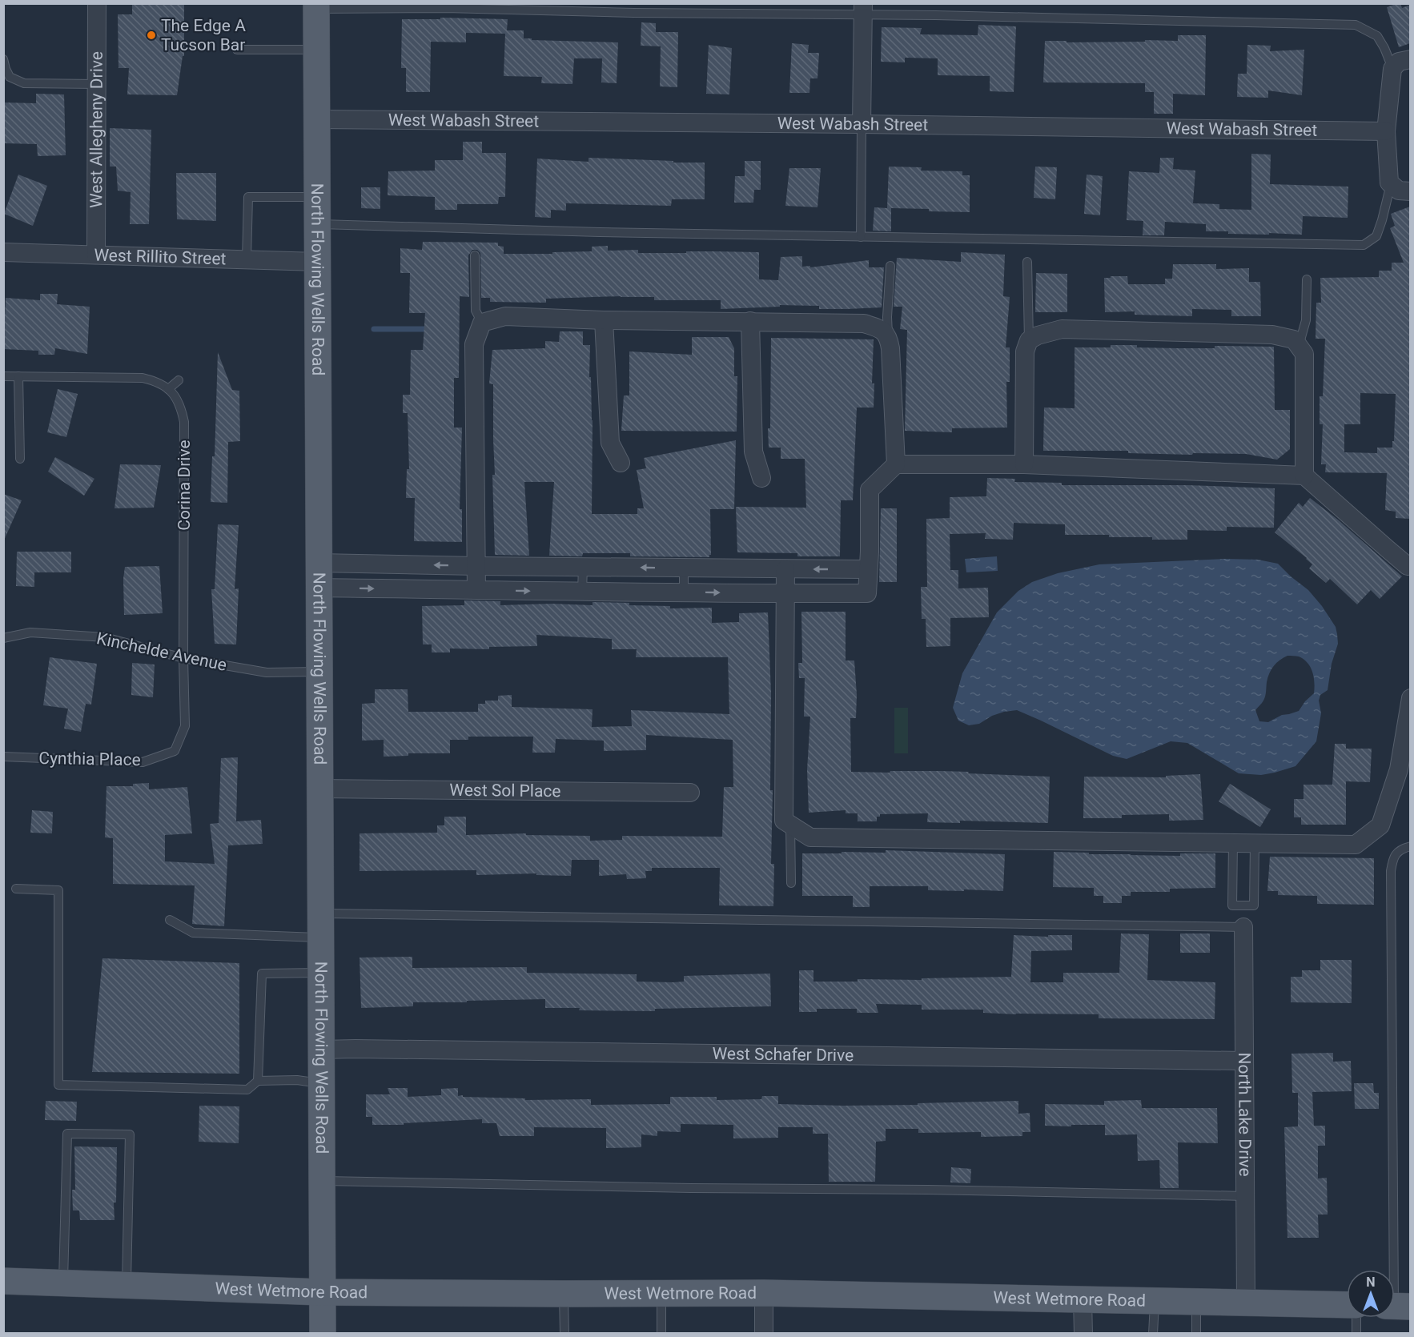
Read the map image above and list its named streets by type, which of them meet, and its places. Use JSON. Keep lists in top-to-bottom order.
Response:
{
  "streets": {
    "main road": ["North Flowing Wells Road", "West Wetmore Road"],
    "street": [
      "West Wabash Street",
      "West Allegheny Drive",
      "West Rillito Street",
      "West Sol Place",
      "West Schafer Drive",
      "North Lake Drive"
    ],
    "lane": ["Corina Drive", "Kinchelde Avenue", "Cynthia Place"]
  },
  "crossings": [
    ["West Wabash Street", "North Flowing Wells Road"],
    ["West Allegheny Drive", "West Rillito Street"],
    ["West Rillito Street", "North Flowing Wells Road"],
    ["North Flowing Wells Road", "Kinchelde Avenue"],
    ["North Flowing Wells Road", "West Sol Place"],
    ["North Flowing Wells Road", "West Schafer Drive"],
    ["North Flowing Wells Road", "West Wetmore Road"],
    ["Corina Drive", "Kinchelde Avenue"],
    ["Corina Drive", "Cynthia Place"],
    ["West Schafer Drive", "North Lake Drive"],
    ["North Lake Drive", "West Wetmore Road"]
  ],
  "places": ["The Edge A Tucson Bar"],
  "north": "top"
}
